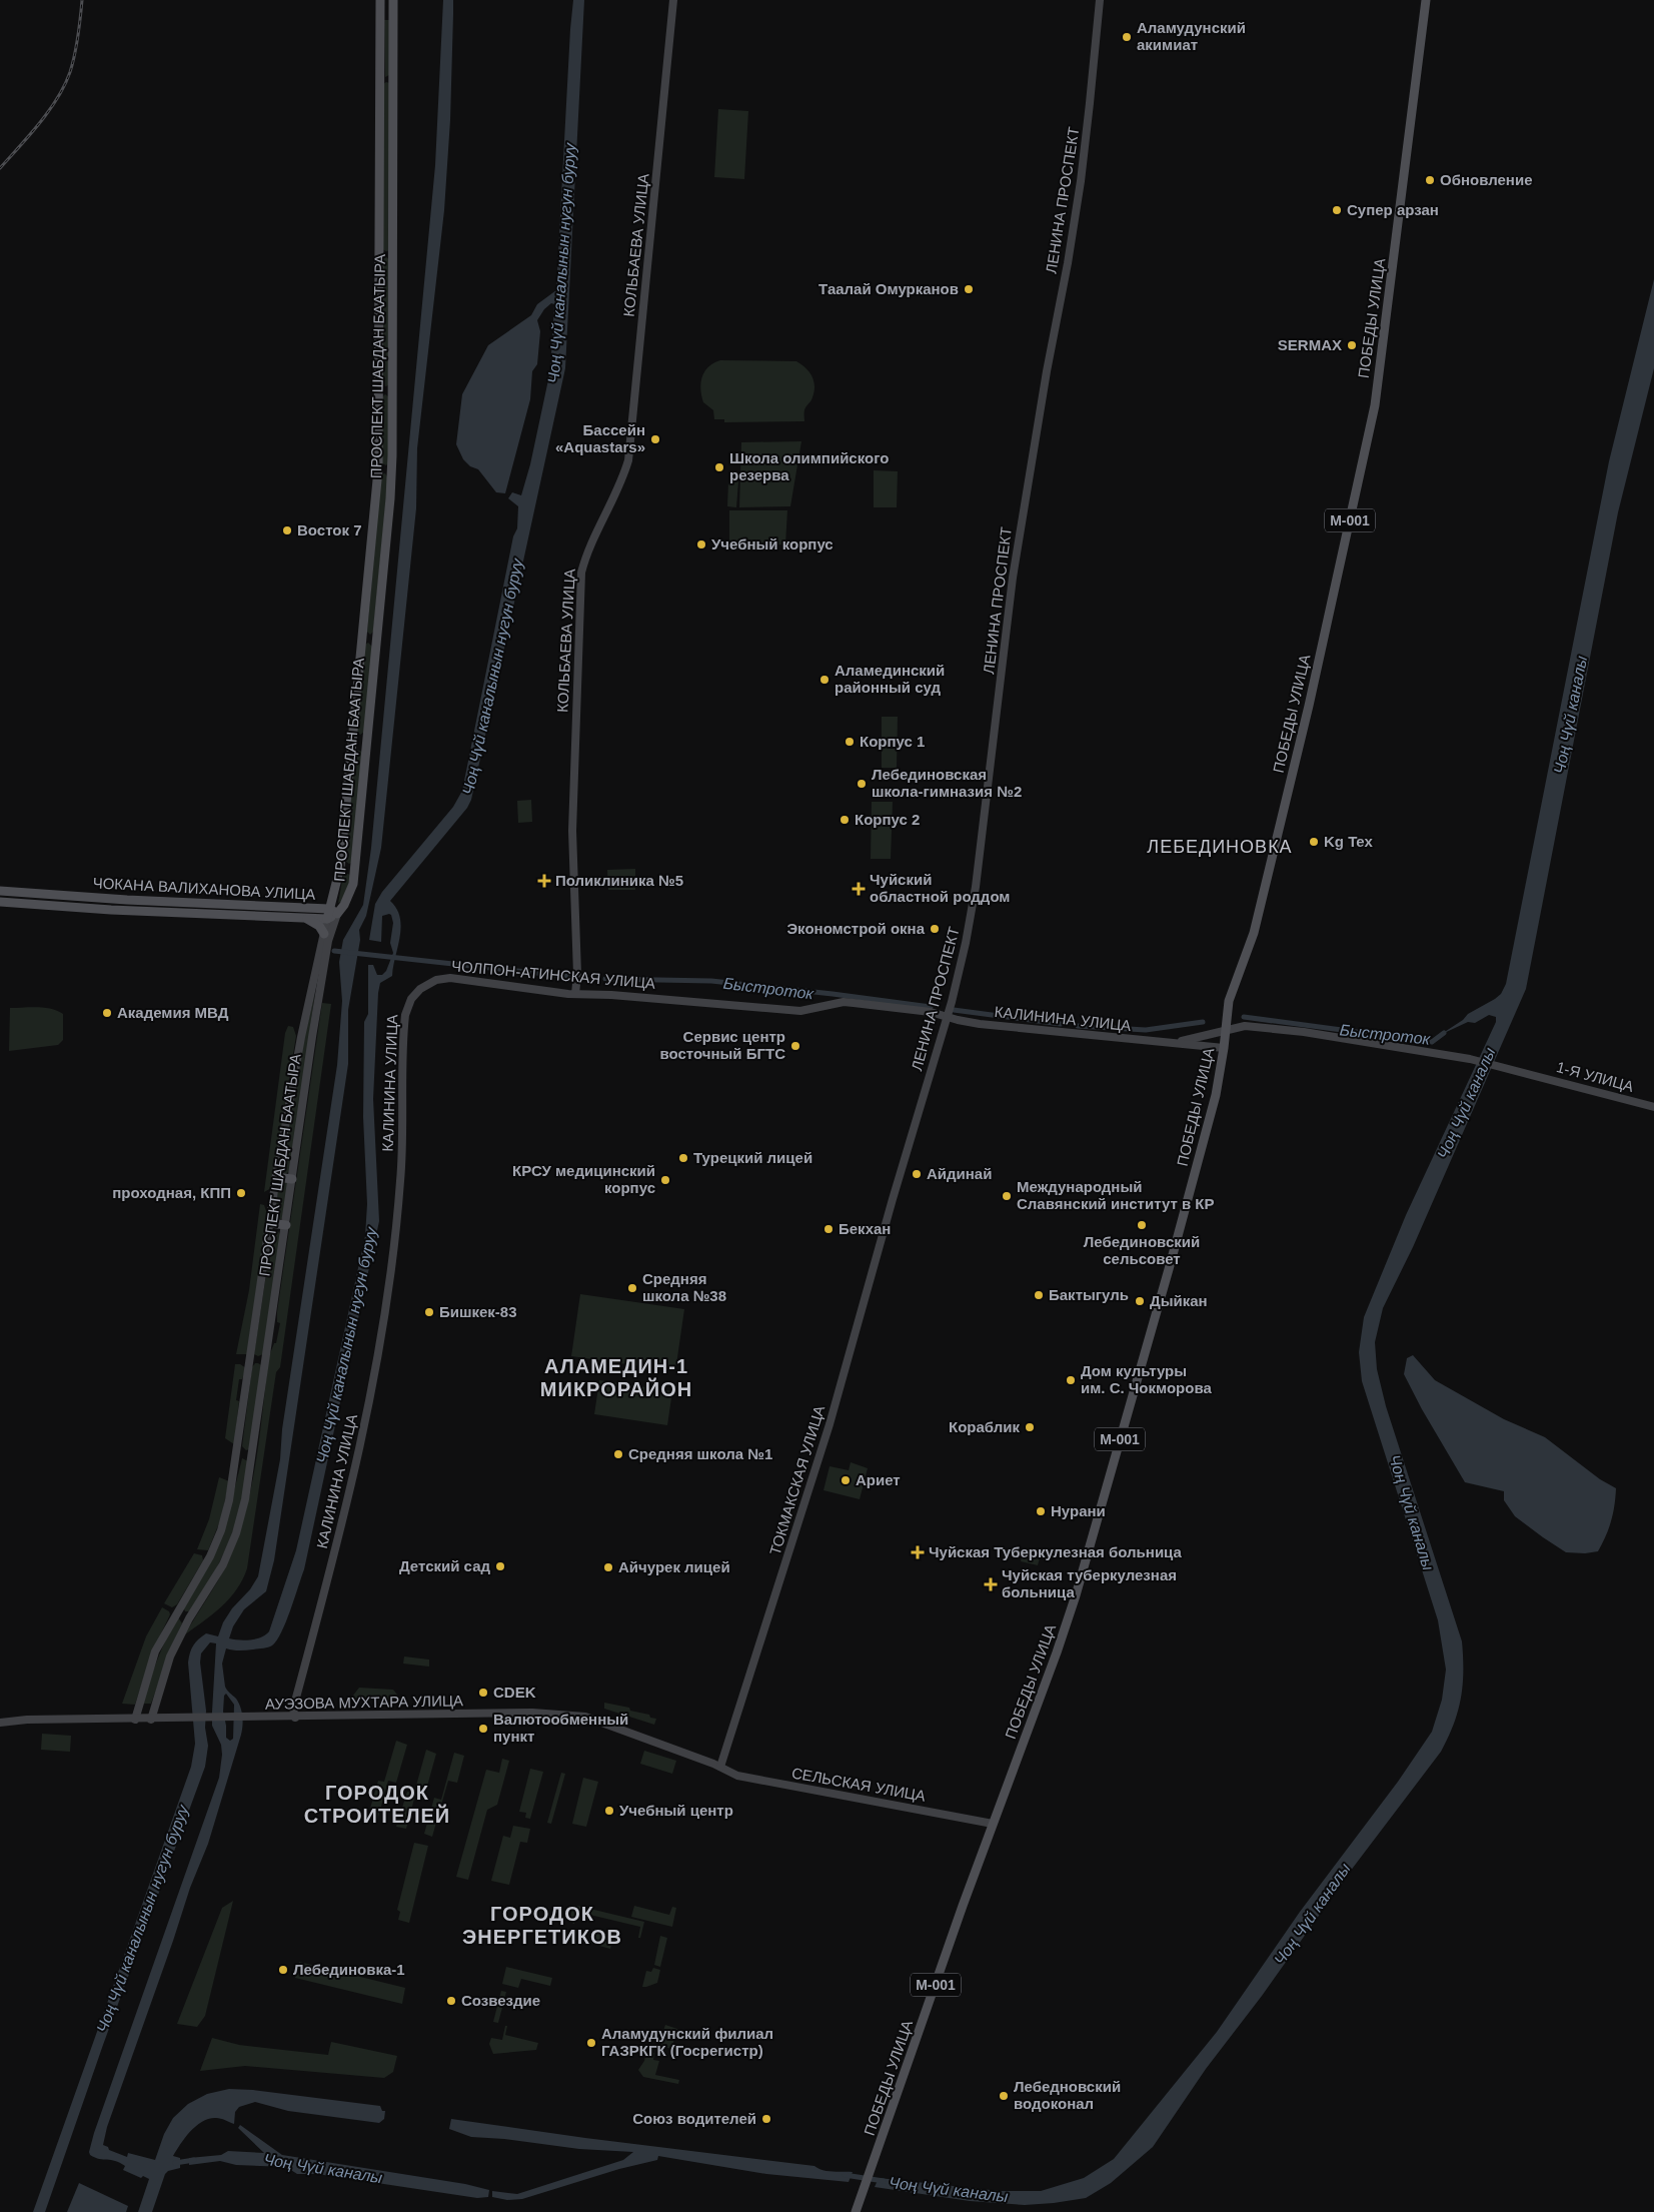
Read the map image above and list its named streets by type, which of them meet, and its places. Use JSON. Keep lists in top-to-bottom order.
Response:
{
  "streets": {
    "main road": [
      "ЛЕНИНА ПРОСПЕКТ",
      "КОЛЬБАЕВА УЛИЦА",
      "ПОБЕДЫ УЛИЦА",
      "ПРОСПЕКТ ШАБДАН БААТЫРА",
      "М-001",
      "ЧОКАНА ВАЛИХАНОВА УЛИЦА",
      "ЧОЛПОН-АТИНСКАЯ УЛИЦА",
      "КАЛИНИНА УЛИЦА",
      "1-Я УЛИЦА",
      "ТОКМАКСКАЯ УЛИЦА",
      "АУЭЗОВА МУХТАРА УЛИЦА",
      "СЕЛЬСКАЯ УЛИЦА"
    ]
  },
  "crossings": [
    ["ЛЕНИНА ПРОСПЕКТ", "ЧОЛПОН-АТИНСКАЯ УЛИЦА"],
    ["ЛЕНИНА ПРОСПЕКТ", "КАЛИНИНА УЛИЦА"],
    ["ЛЕНИНА ПРОСПЕКТ", "ТОКМАКСКАЯ УЛИЦА"],
    ["КОЛЬБАЕВА УЛИЦА", "ЧОЛПОН-АТИНСКАЯ УЛИЦА"],
    ["ПОБЕДЫ УЛИЦА", "КАЛИНИНА УЛИЦА"],
    ["ПОБЕДЫ УЛИЦА", "СЕЛЬСКАЯ УЛИЦА"],
    ["ПРОСПЕКТ ШАБДАН БААТЫРА", "ЧОКАНА ВАЛИХАНОВА УЛИЦА"],
    ["ПРОСПЕКТ ШАБДАН БААТЫРА", "АУЭЗОВА МУХТАРА УЛИЦА"],
    ["ЧОЛПОН-АТИНСКАЯ УЛИЦА", "КАЛИНИНА УЛИЦА"],
    ["КАЛИНИНА УЛИЦА", "1-Я УЛИЦА"],
    ["КАЛИНИНА УЛИЦА", "АУЭЗОВА МУХТАРА УЛИЦА"],
    ["ТОКМАКСКАЯ УЛИЦА", "АУЭЗОВА МУХТАРА УЛИЦА"],
    ["ТОКМАКСКАЯ УЛИЦА", "СЕЛЬСКАЯ УЛИЦА"],
    ["АУЭЗОВА МУХТАРА УЛИЦА", "СЕЛЬСКАЯ УЛИЦА"]
  ],
  "districts": [
    "ЛЕБЕДИНОВКА",
    "АЛАМЕДИН-1 МИКРОРАЙОН",
    "ГОРОДОК СТРОИТЕЛЕЙ",
    "ГОРОДОК ЭНЕРГЕТИКОВ"
  ],
  "water": ["Чоң Чүй каналынын нугун буруу", "Чоң Чүй каналы", "Быстроток"],
  "places": {
    "other": [
      "Аламудунский акимиат",
      "Обновление",
      "Супер арзан",
      "Таалай Омурканов",
      "SERMAX",
      "Бассейн «Aquastars»",
      "Школа олимпийского резерва",
      "Восток 7",
      "Учебный корпус",
      "Аламединский районный суд",
      "Корпус 1",
      "Лебединовская школа-гимназия №2",
      "Корпус 2",
      "Kg Tex",
      "Экономстрой окна",
      "Академия МВД",
      "Сервис центр восточный БГТС",
      "Турецкий лицей",
      "Айдинай",
      "КРСУ медицинский корпус",
      "проходная, КПП",
      "Международный Славянский институт в КР",
      "Лебединовский сельсовет",
      "Бекхан",
      "Средняя школа №38",
      "Бактыгуль",
      "Дыйкан",
      "Бишкек-83",
      "Дом культуры им. С. Чокморова",
      "Кораблик",
      "Средняя школа №1",
      "Ариет",
      "Нурани",
      "Детский сад",
      "Айчурек лицей",
      "CDEK",
      "Валютообменный пункт",
      "Учебный центр",
      "Лебединовка-1",
      "Созвездие",
      "Аламудунский филиал ГАЗРКГК (Госрегистр)",
      "Лебедновский водоконал",
      "Союз водителей"
    ],
    "health": [
      "Поликлиника №5",
      "Чуйский областной роддом",
      "Чуйская Туберкулезная больница",
      "Чуйская туберкулезная больница"
    ]
  }
}
